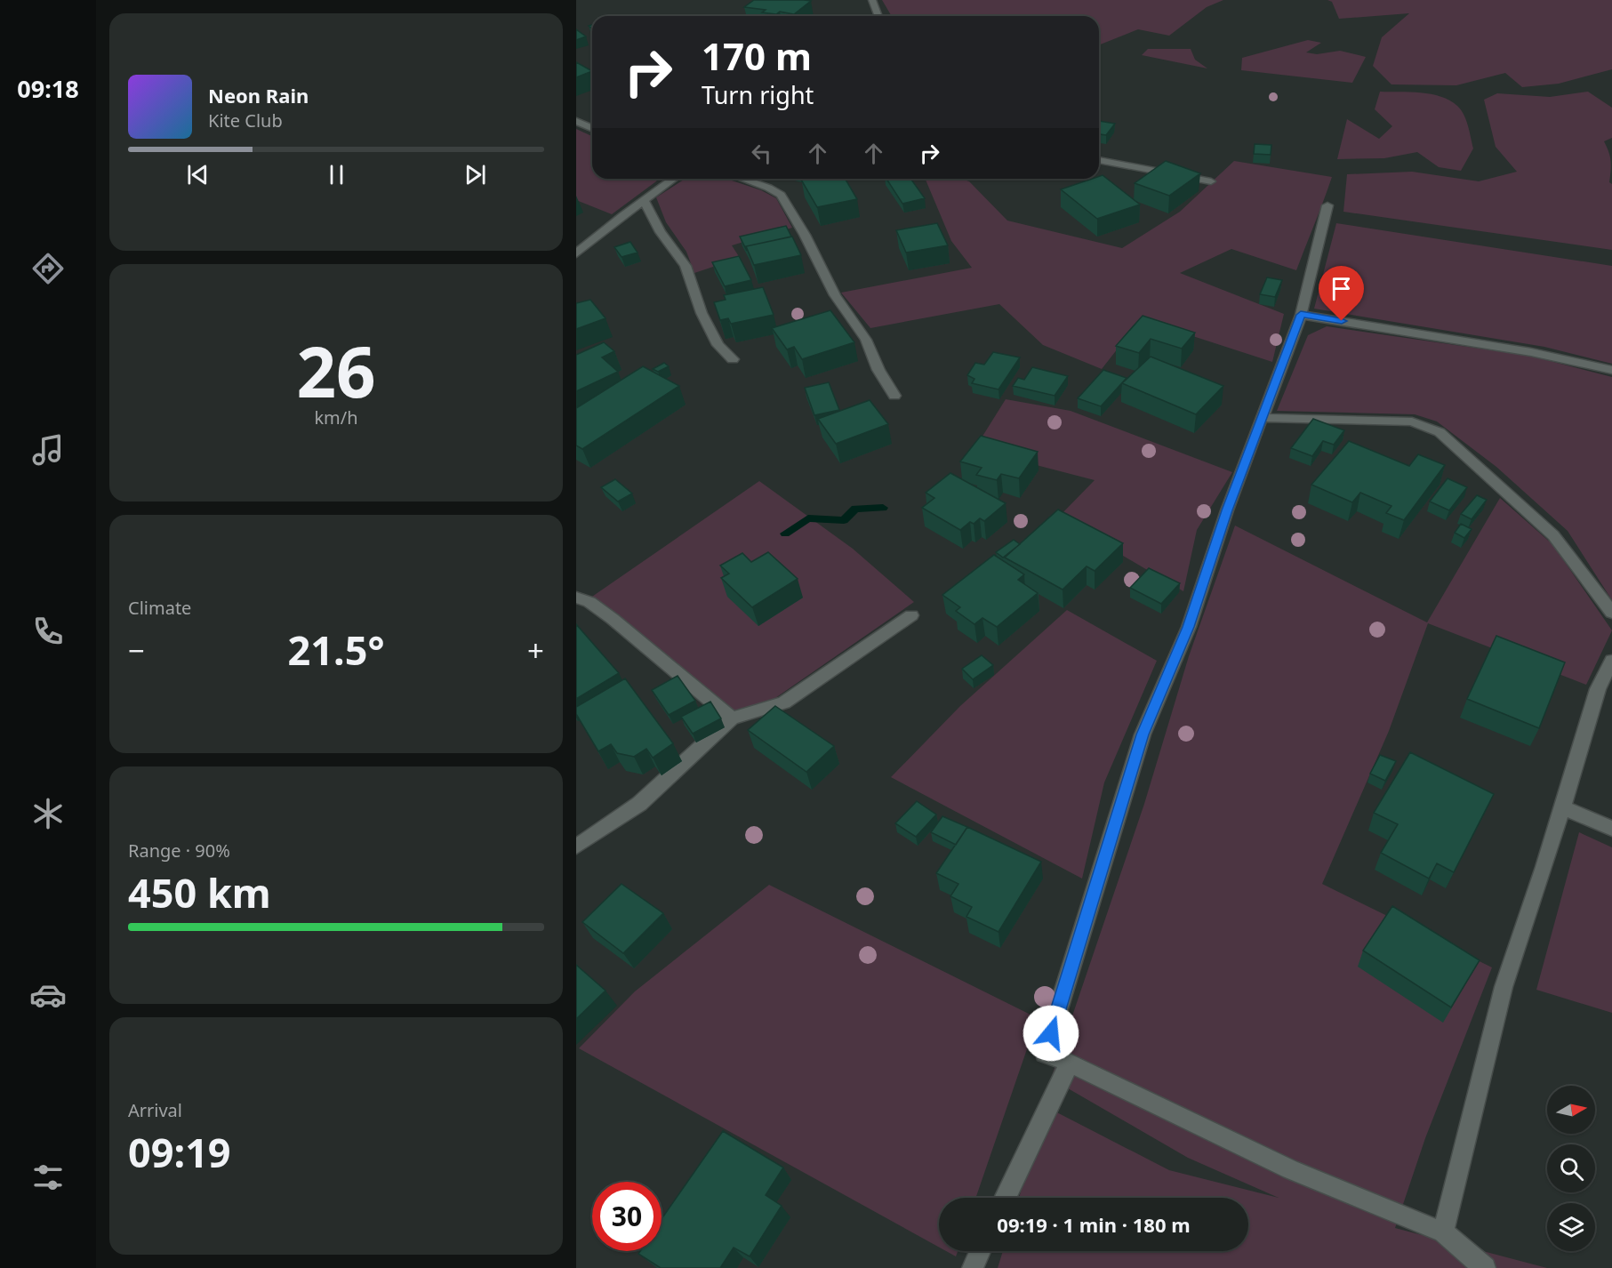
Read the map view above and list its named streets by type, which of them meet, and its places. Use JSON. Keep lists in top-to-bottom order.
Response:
{
  "north": "right",
  "page": {
    "tabs": "09:18",
    "turn": ["170 m", "Turn right"],
    "song": ["Neon Rain", "Kite Club"],
    "tile": [
      ["26", "km/h"],
      "Climate",
      ["Range · 90%", "450 km"],
      ["Arrival", "09:19"]
    ],
    "heat": ["−", "21.5°", "+"],
    "limit": "30",
    "trip": "09:19 · 1 min · 180 m"
  }
}
